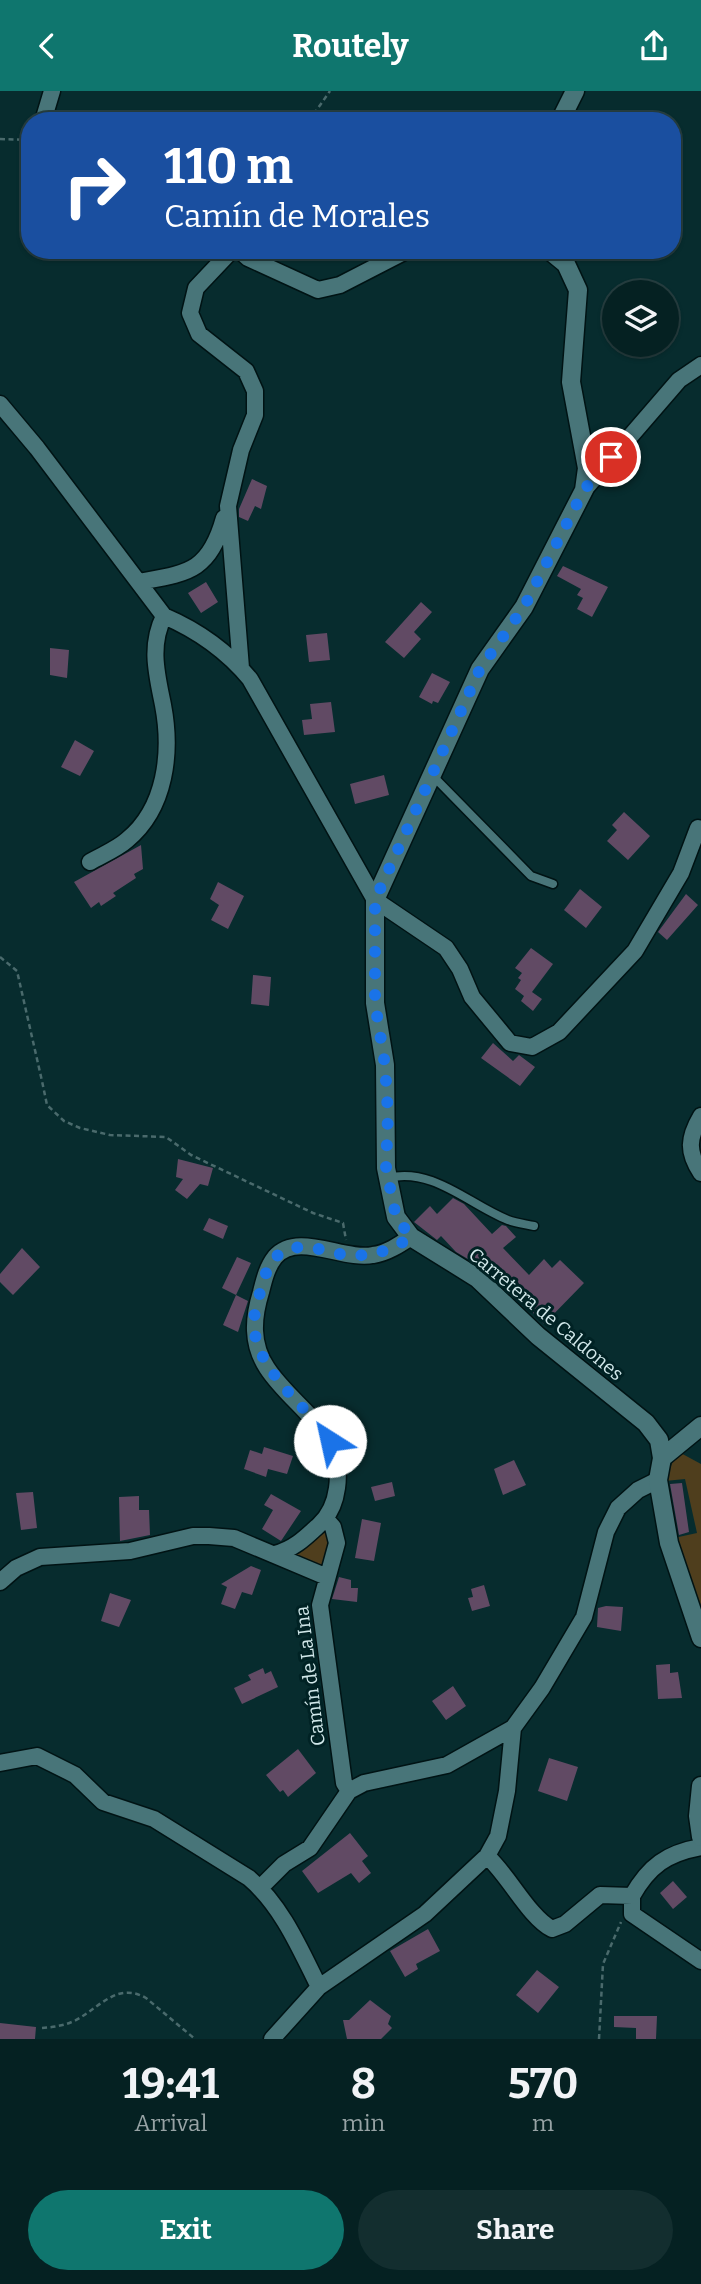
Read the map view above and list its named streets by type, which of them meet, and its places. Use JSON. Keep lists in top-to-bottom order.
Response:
{
  "streets": {
    "street": ["Carretera de Caldones", "Camín de La Ina"]
  },
  "page": {
    "header": "Routely",
    "turn": ["110 m", "Camín de Morales"],
    "eta": [
      "19:41",
      "Arrival",
      "8",
      "min",
      "570",
      "m"
    ],
    "buttons": ["Exit", "Share"]
  }
}
